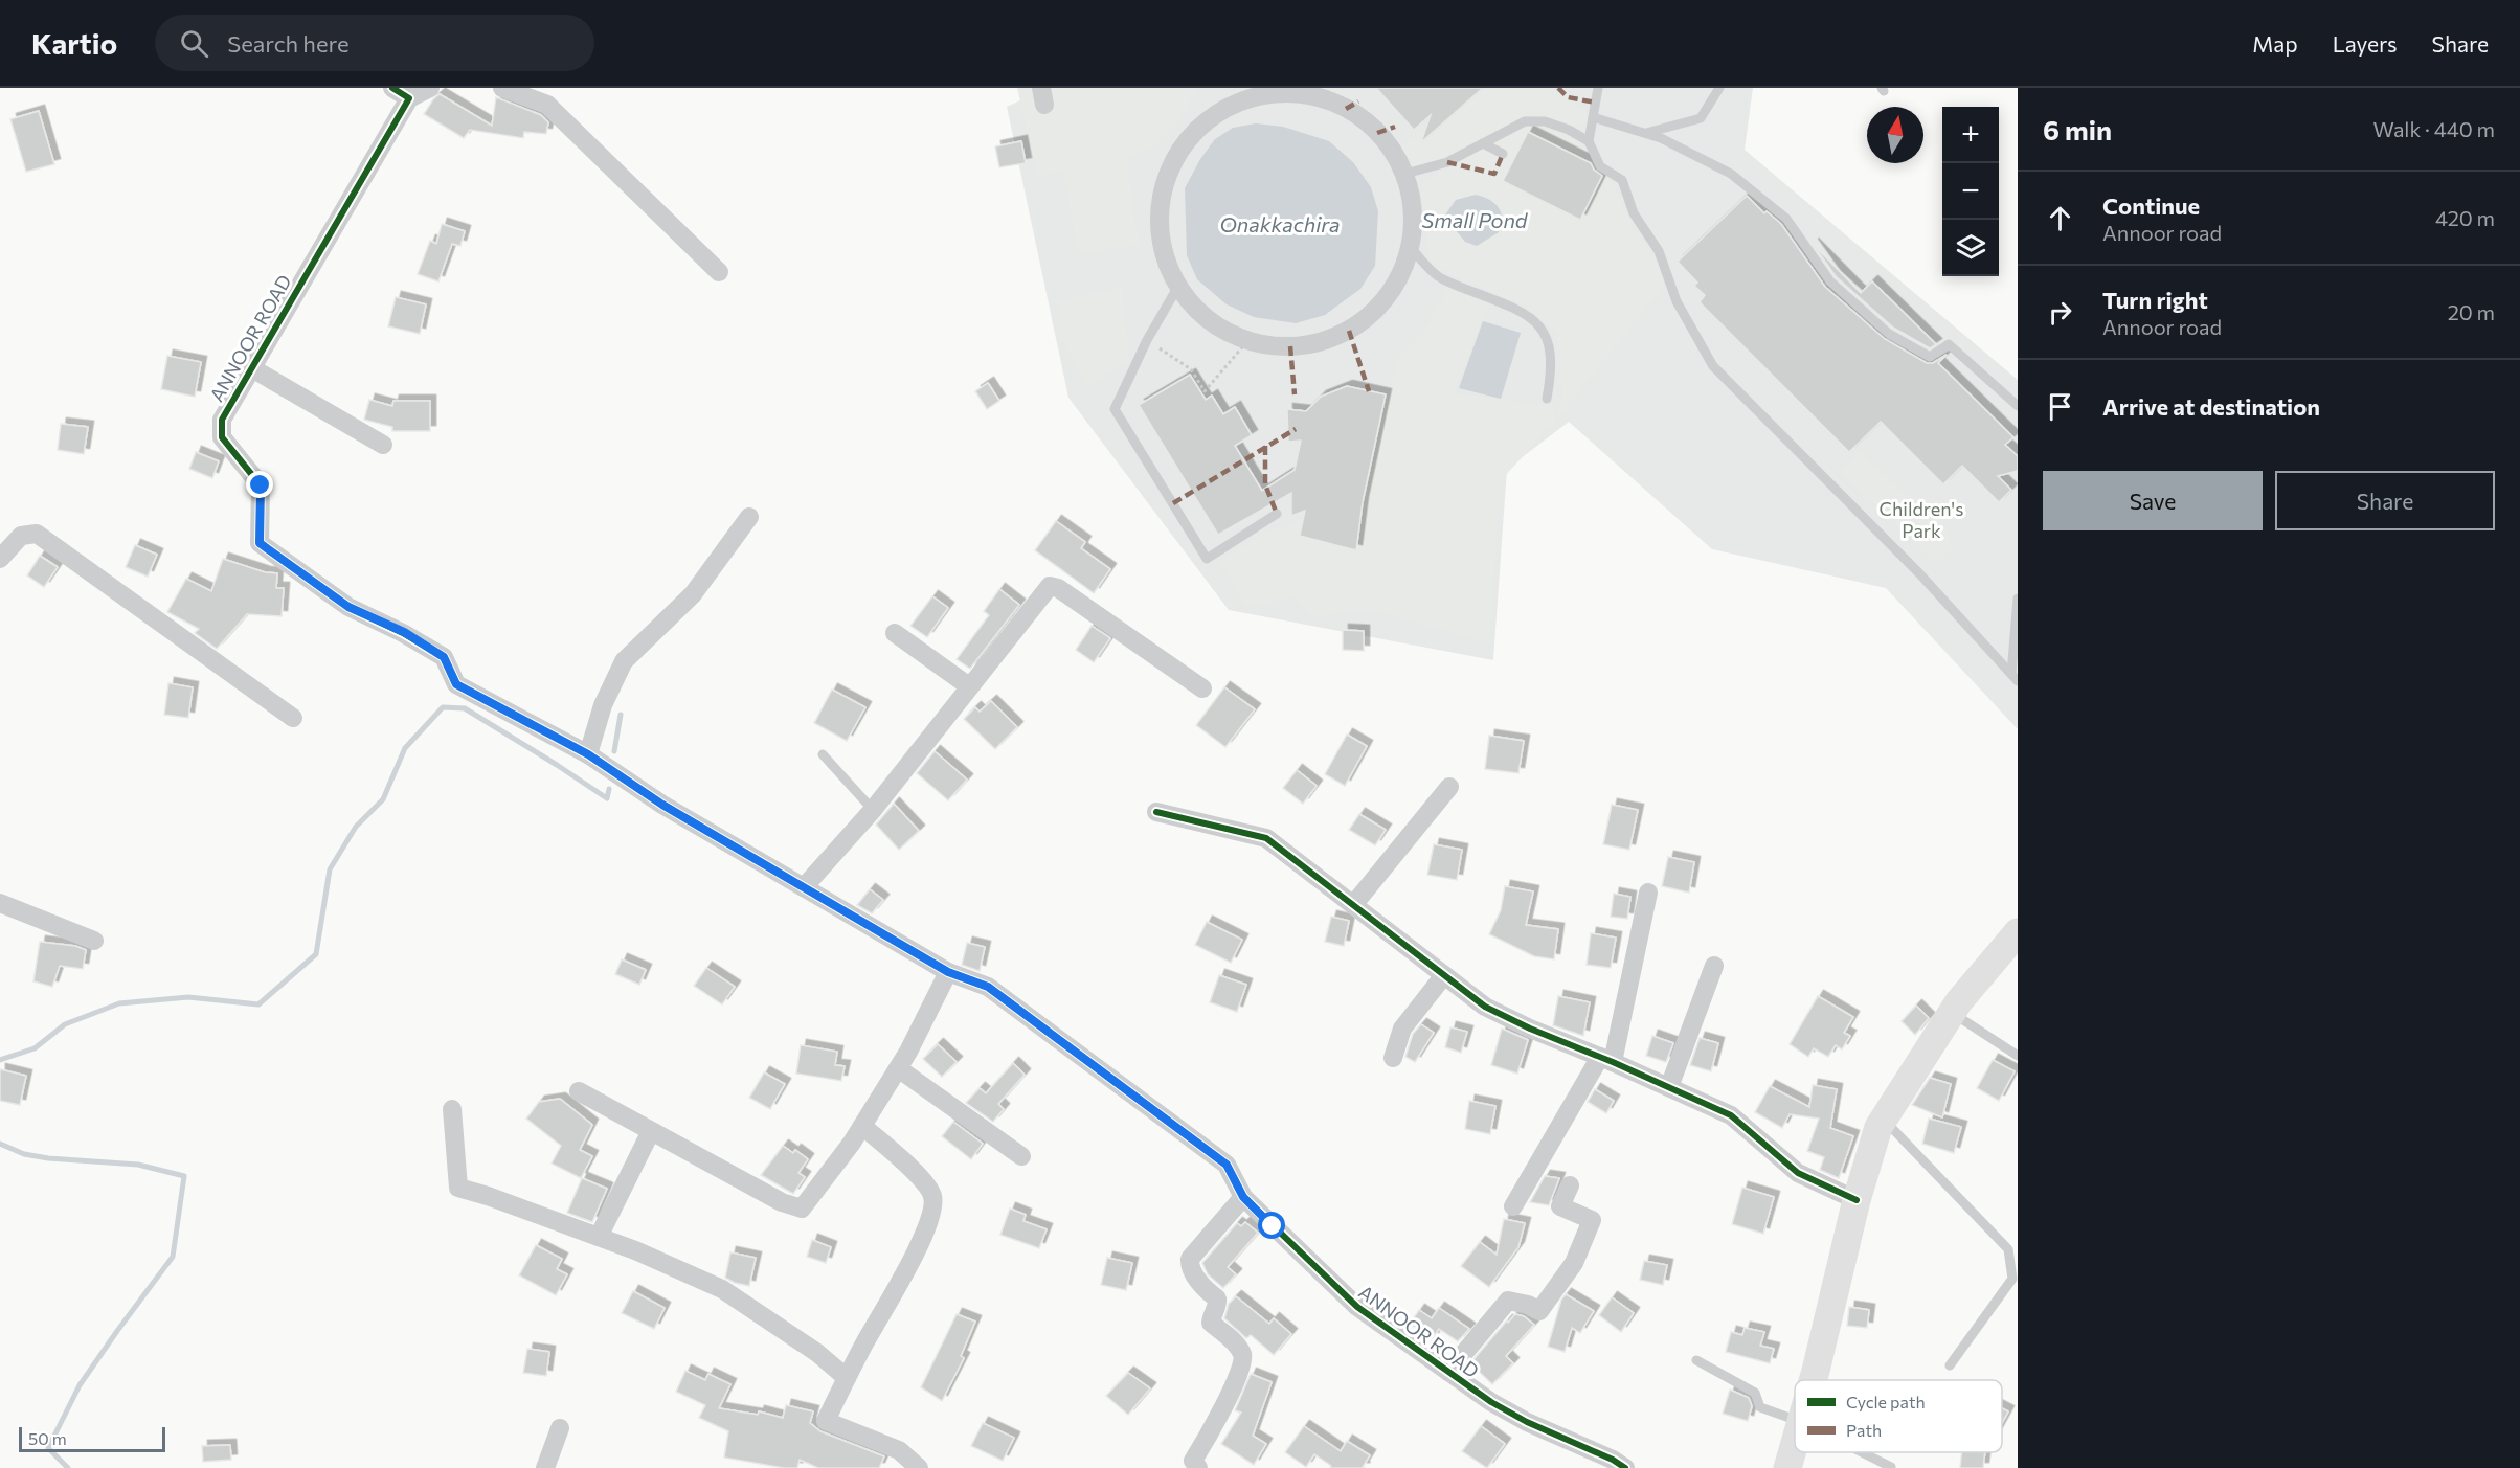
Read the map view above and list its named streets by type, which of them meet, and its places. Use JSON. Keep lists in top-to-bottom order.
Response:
{
  "streets": {
    "street": ["ANNOOR ROAD"]
  },
  "water": ["Small Pond", "Onakkachira"],
  "parks": ["Children's Park"],
  "legend": ["Cycle path", "Path"],
  "scale_bar": "50 m",
  "north": "top",
  "page": {
    "header": "Kartio",
    "search": "Search here",
    "nav": ["Map", "Layers", "Share"],
    "heading": ["6 min", "Walk · 440 m"],
    "map_buttons": ["+", "−"],
    "list": [
      ["Continue", "Annoor road", "420 m"],
      ["Turn right", "Annoor road", "20 m"],
      "Arrive at destination"
    ],
    "buttons": ["Save", "Share"],
    "scale": "50 m"
  }
}
